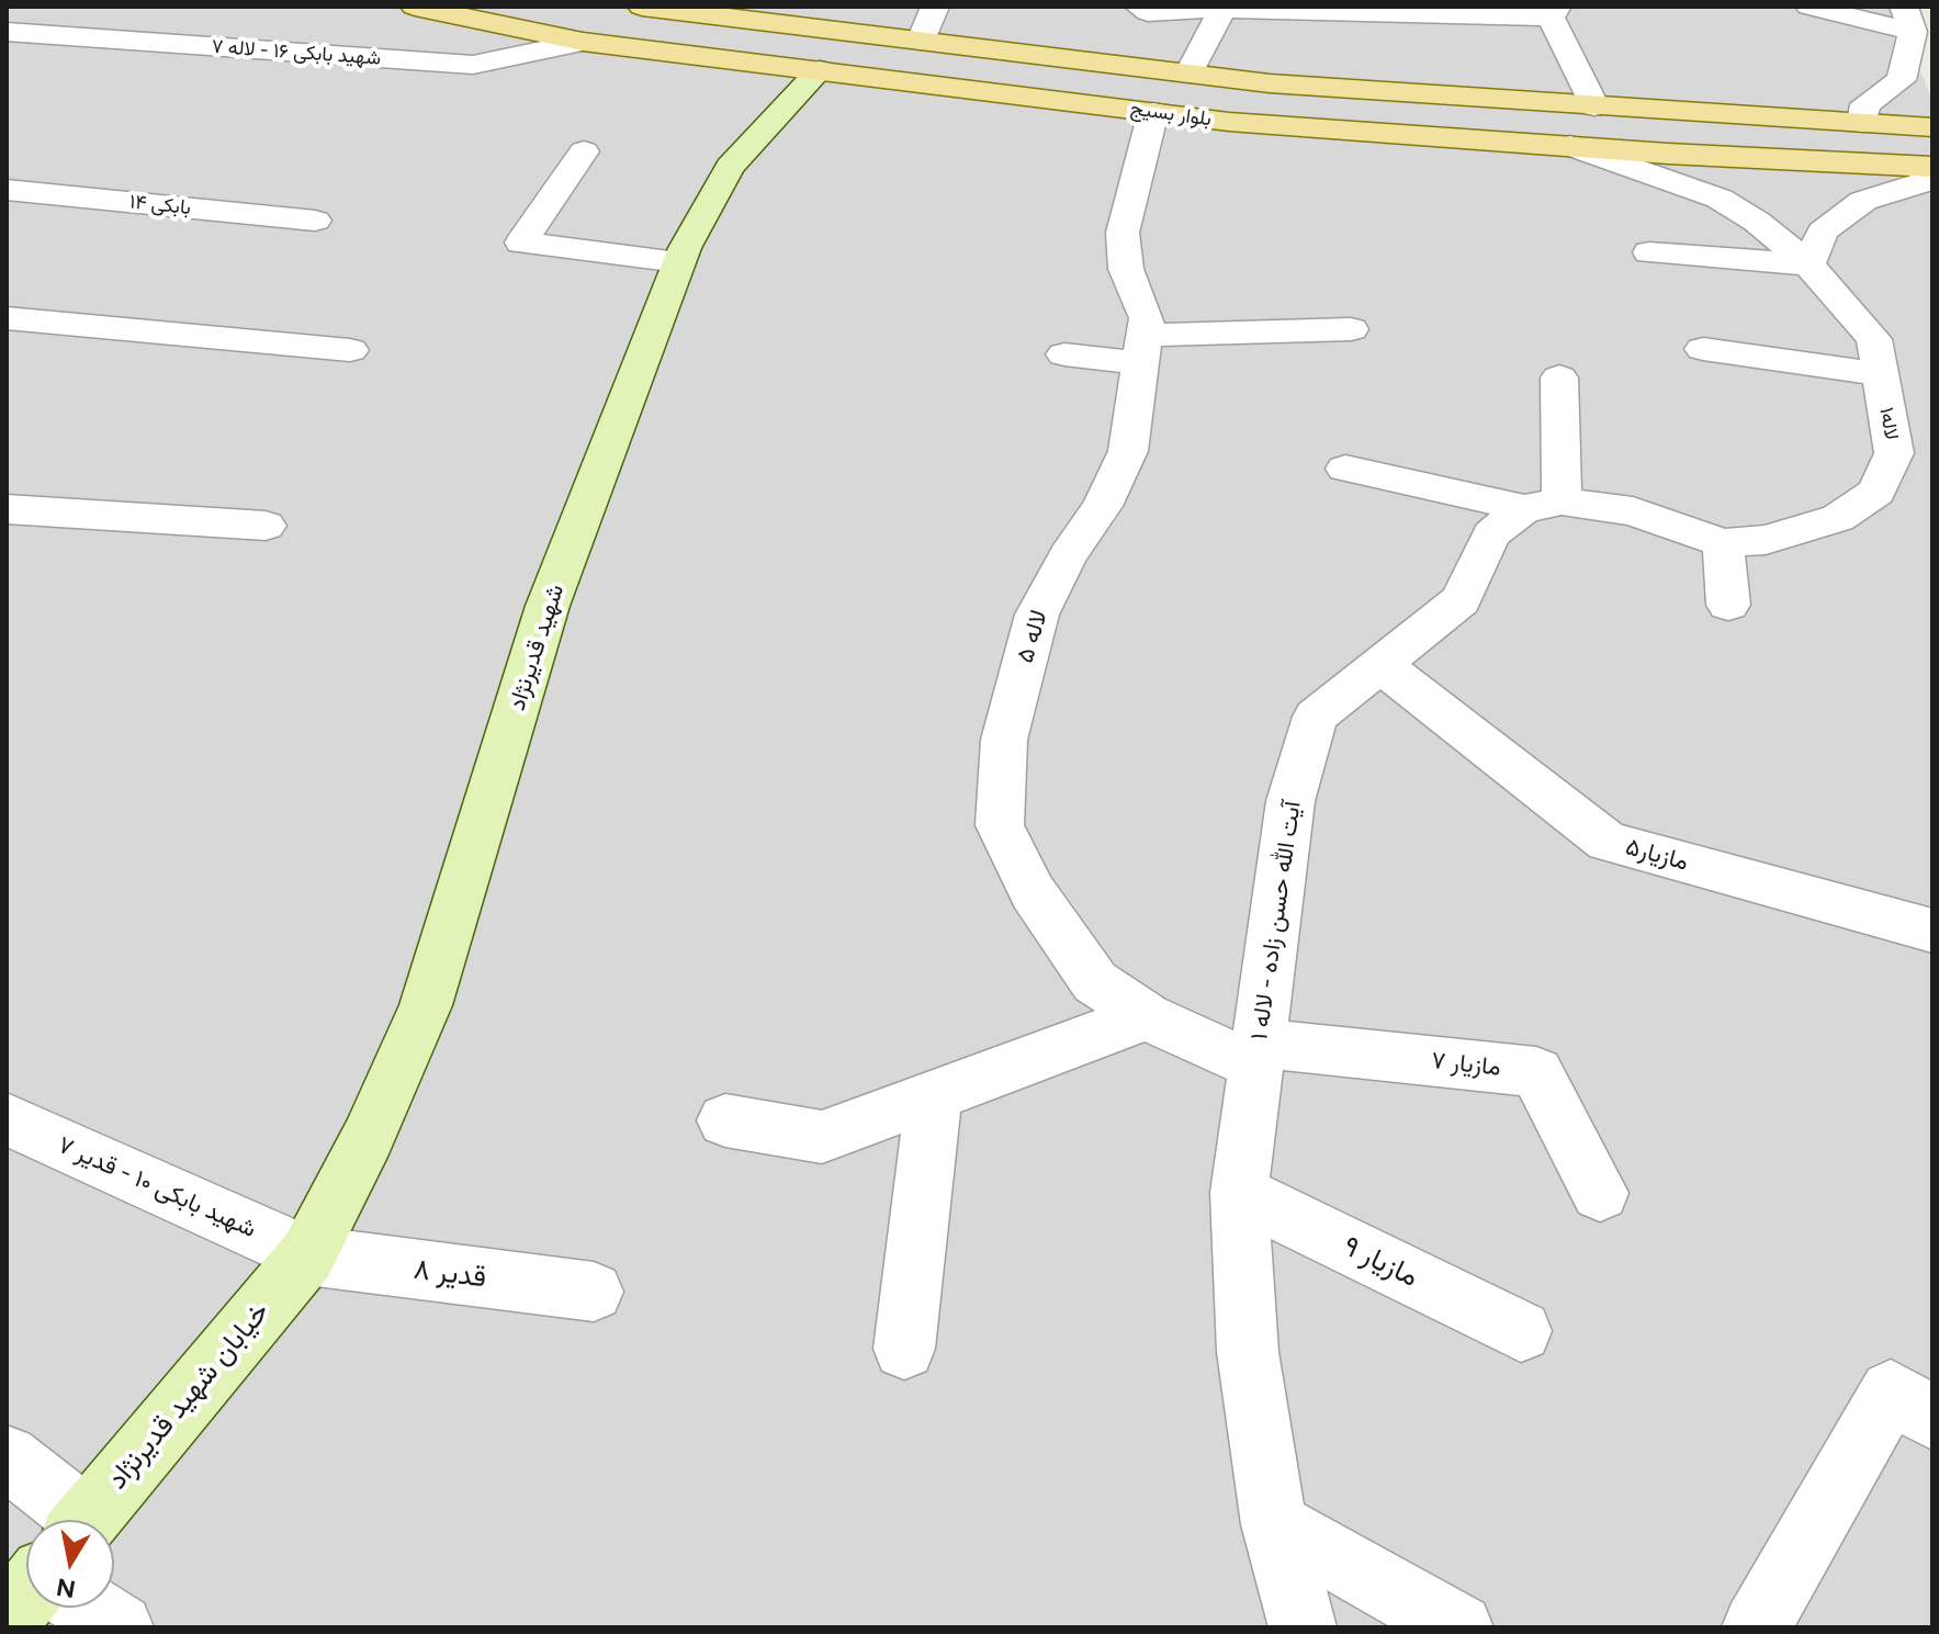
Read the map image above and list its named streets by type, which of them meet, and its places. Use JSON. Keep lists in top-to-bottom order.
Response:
{
  "streets": {
    "main road": ["بلوار بسیج"],
    "street": [
      "شهید بابکی ۱۶ - لاله ۷",
      "بابکی ۱۴",
      "لاله۱",
      "لاله ۵",
      "شهید قدیرنژاد",
      "مازیار۵",
      "آیت الله حسن زاده - لاله ۱",
      "مازیار ۷",
      "شهید بابکی ۱۰ - قدیر ۷",
      "مازیار ۹",
      "قدیر ۸",
      "خيابان شهيد قديرنژاد"
    ]
  },
  "crossings": [
    ["شهید بابکی ۱۶ - لاله ۷", "بلوار بسیج"],
    ["بلوار بسیج", "لاله۱"],
    ["بلوار بسیج", "لاله ۵"],
    ["بلوار بسیج", "شهید قدیرنژاد"],
    ["لاله ۵", "آیت الله حسن زاده - لاله ۱"],
    ["لاله ۵", "مازیار ۷"],
    ["شهید قدیرنژاد", "شهید بابکی ۱۰ - قدیر ۷"],
    ["شهید قدیرنژاد", "قدیر ۸"],
    ["شهید قدیرنژاد", "خيابان شهيد قديرنژاد"],
    ["مازیار۵", "آیت الله حسن زاده - لاله ۱"],
    ["آیت الله حسن زاده - لاله ۱", "مازیار ۷"],
    ["آیت الله حسن زاده - لاله ۱", "مازیار ۹"],
    ["شهید بابکی ۱۰ - قدیر ۷", "قدیر ۸"],
    ["شهید بابکی ۱۰ - قدیر ۷", "خيابان شهيد قديرنژاد"],
    ["قدیر ۸", "خيابان شهيد قديرنژاد"]
  ],
  "north": "bottom"
}
